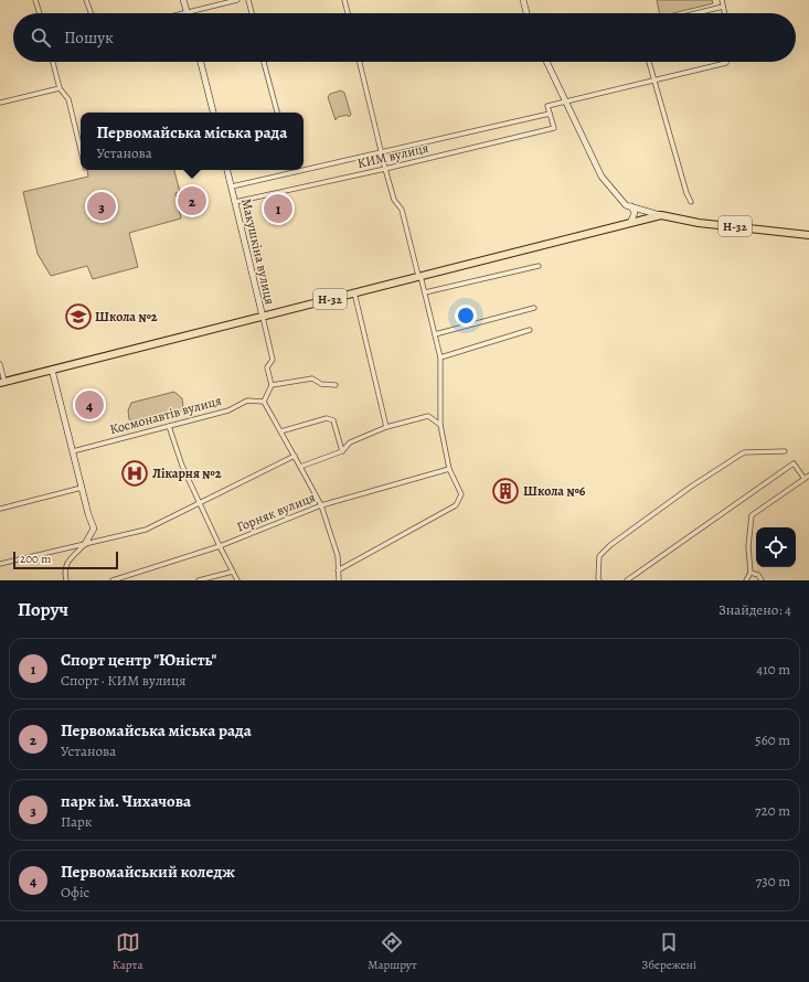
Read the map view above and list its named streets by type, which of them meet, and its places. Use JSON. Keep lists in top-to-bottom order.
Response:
{
  "streets": {
    "main road": ["Н-32"],
    "street": [
      "КИМ вулиця",
      "Макушкіна вулиця",
      "Космонавтів вулиця",
      "Горняк вулиця"
    ]
  },
  "crossings": [
    ["КИМ вулиця", "Макушкіна вулиця"],
    ["Н-32", "Макушкіна вулиця"]
  ],
  "places": {
    "school or university": ["Школа №2"],
    "hospital": ["Лікарня №2"],
    "building": ["Школа №6"]
  },
  "scale_bar": "200 m",
  "page": {
    "search": "Пошук",
    "popup": ["Первомайська міська рада", "Установа"],
    "pins": [
      "2",
      "3",
      "1",
      "4"
    ],
    "scale": "200 m",
    "heading": ["Поруч", "Знайдено: 4"],
    "list": [
      {
        "mark": "1",
        "name": "Спорт центр \"Юність\"",
        "note": "Спорт · КИМ вулиця",
        "value": "410 m"
      },
      {
        "mark": "2",
        "name": "Первомайська міська рада",
        "note": "Установа",
        "value": "560 m"
      },
      {
        "mark": "3",
        "name": "парк ім. Чихачова",
        "note": "Парк",
        "value": "720 m"
      },
      {
        "mark": "4",
        "name": "Первомайський коледж",
        "note": "Офіс",
        "value": "730 m"
      }
    ],
    "nav": ["Карта", "Маршрут", "Збережені"]
  }
}
